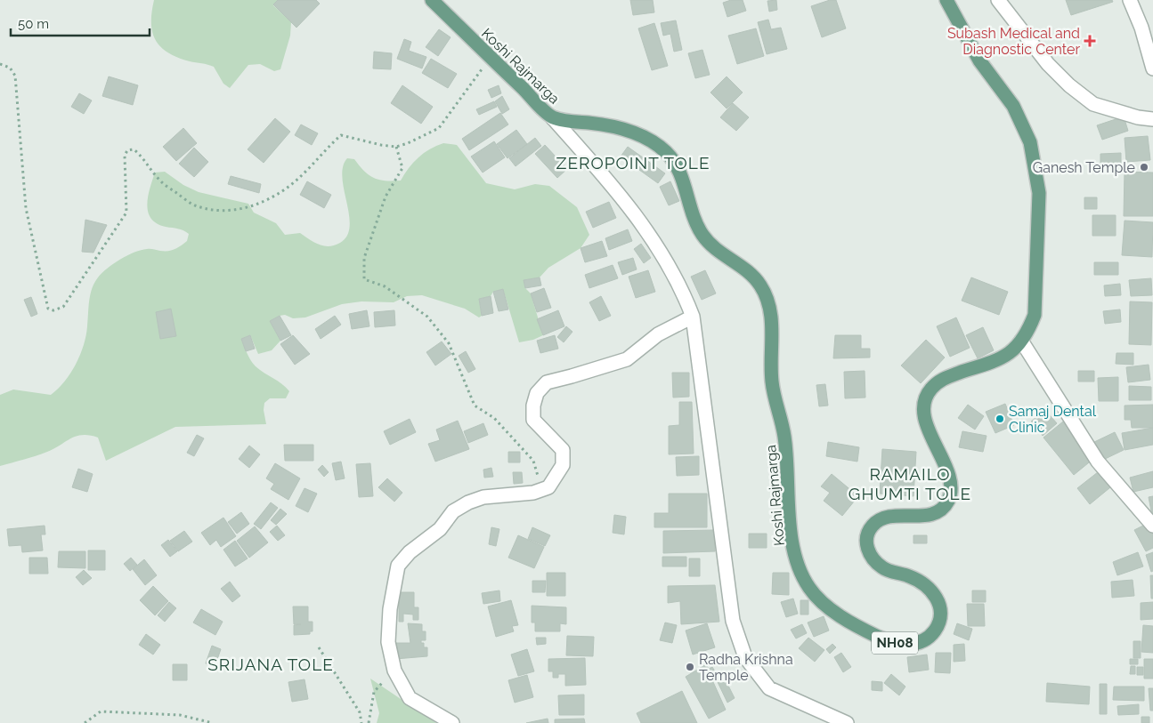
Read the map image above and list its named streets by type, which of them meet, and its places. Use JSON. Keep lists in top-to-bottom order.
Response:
{
  "streets": {
    "main road": ["Koshi Rajmarga", "NH08"]
  },
  "districts": ["ZEROPOINT TOLE", "RAMAILO GHUMTI TOLE", "SRIJANA TOLE"],
  "places": {
    "health": ["Subash Medical and Diagnostic Center"],
    "other": ["Ganesh Temple", "Samaj Dental Clinic", "Radha Krishna Temple"]
  },
  "scale_bar": "50 m"
}
